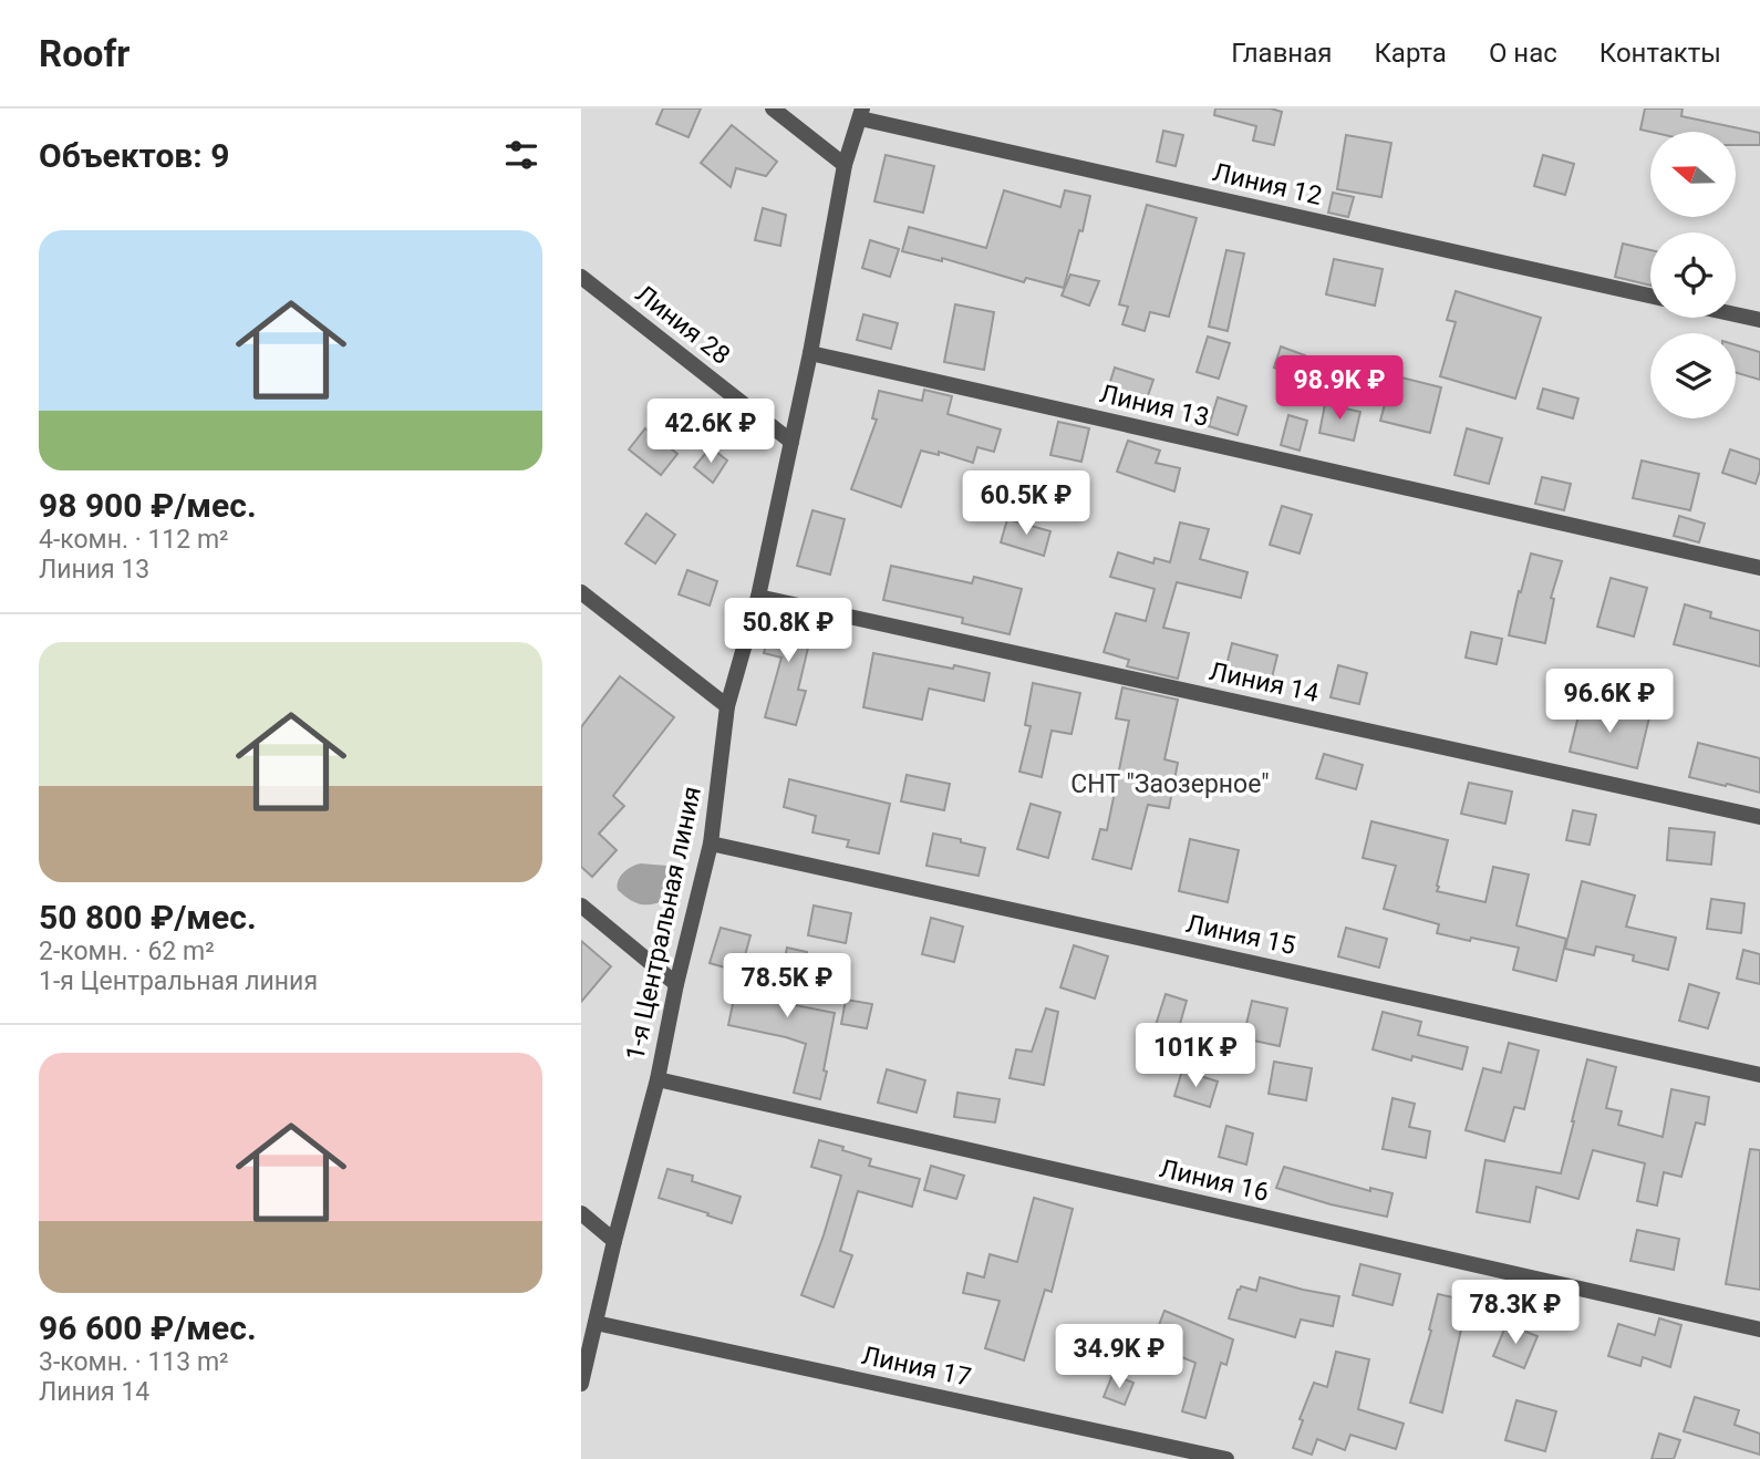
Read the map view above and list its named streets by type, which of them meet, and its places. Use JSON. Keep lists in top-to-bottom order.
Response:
{
  "streets": {
    "street": [
      "Линия 12",
      "Линия 28",
      "Линия 13",
      "Линия 14",
      "1-я Центральная линия",
      "Линия 15",
      "Линия 16",
      "Линия 17"
    ]
  },
  "crossings": [
    ["Линия 12", "1-я Центральная линия"],
    ["Линия 28", "1-я Центральная линия"],
    ["Линия 13", "1-я Центральная линия"],
    ["Линия 14", "1-я Центральная линия"],
    ["1-я Центральная линия", "Линия 15"],
    ["1-я Центральная линия", "Линия 16"],
    ["1-я Центральная линия", "Линия 17"]
  ],
  "parks": ["СНТ \"Заозерное\""],
  "north": "left",
  "page": {
    "header": "Roofr",
    "nav": [
      "Главная",
      "Карта",
      "О нас",
      "Контакты"
    ],
    "heading": "Объектов: 9",
    "list": [
      {
        "name": "98 900 ₽/мес.",
        "note": "4-комн. · 112 m² · Линия 13"
      },
      {
        "name": "50 800 ₽/мес.",
        "note": "2-комн. · 62 m² · 1-я Центральная линия"
      },
      {
        "name": "96 600 ₽/мес.",
        "note": "3-комн. · 113 m² · Линия 14"
      }
    ],
    "price": [
      "98.9K ₽",
      "42.6K ₽",
      "60.5K ₽",
      "50.8K ₽",
      "96.6K ₽",
      "78.5K ₽",
      "101K ₽",
      "78.3K ₽",
      "34.9K ₽"
    ]
  }
}
